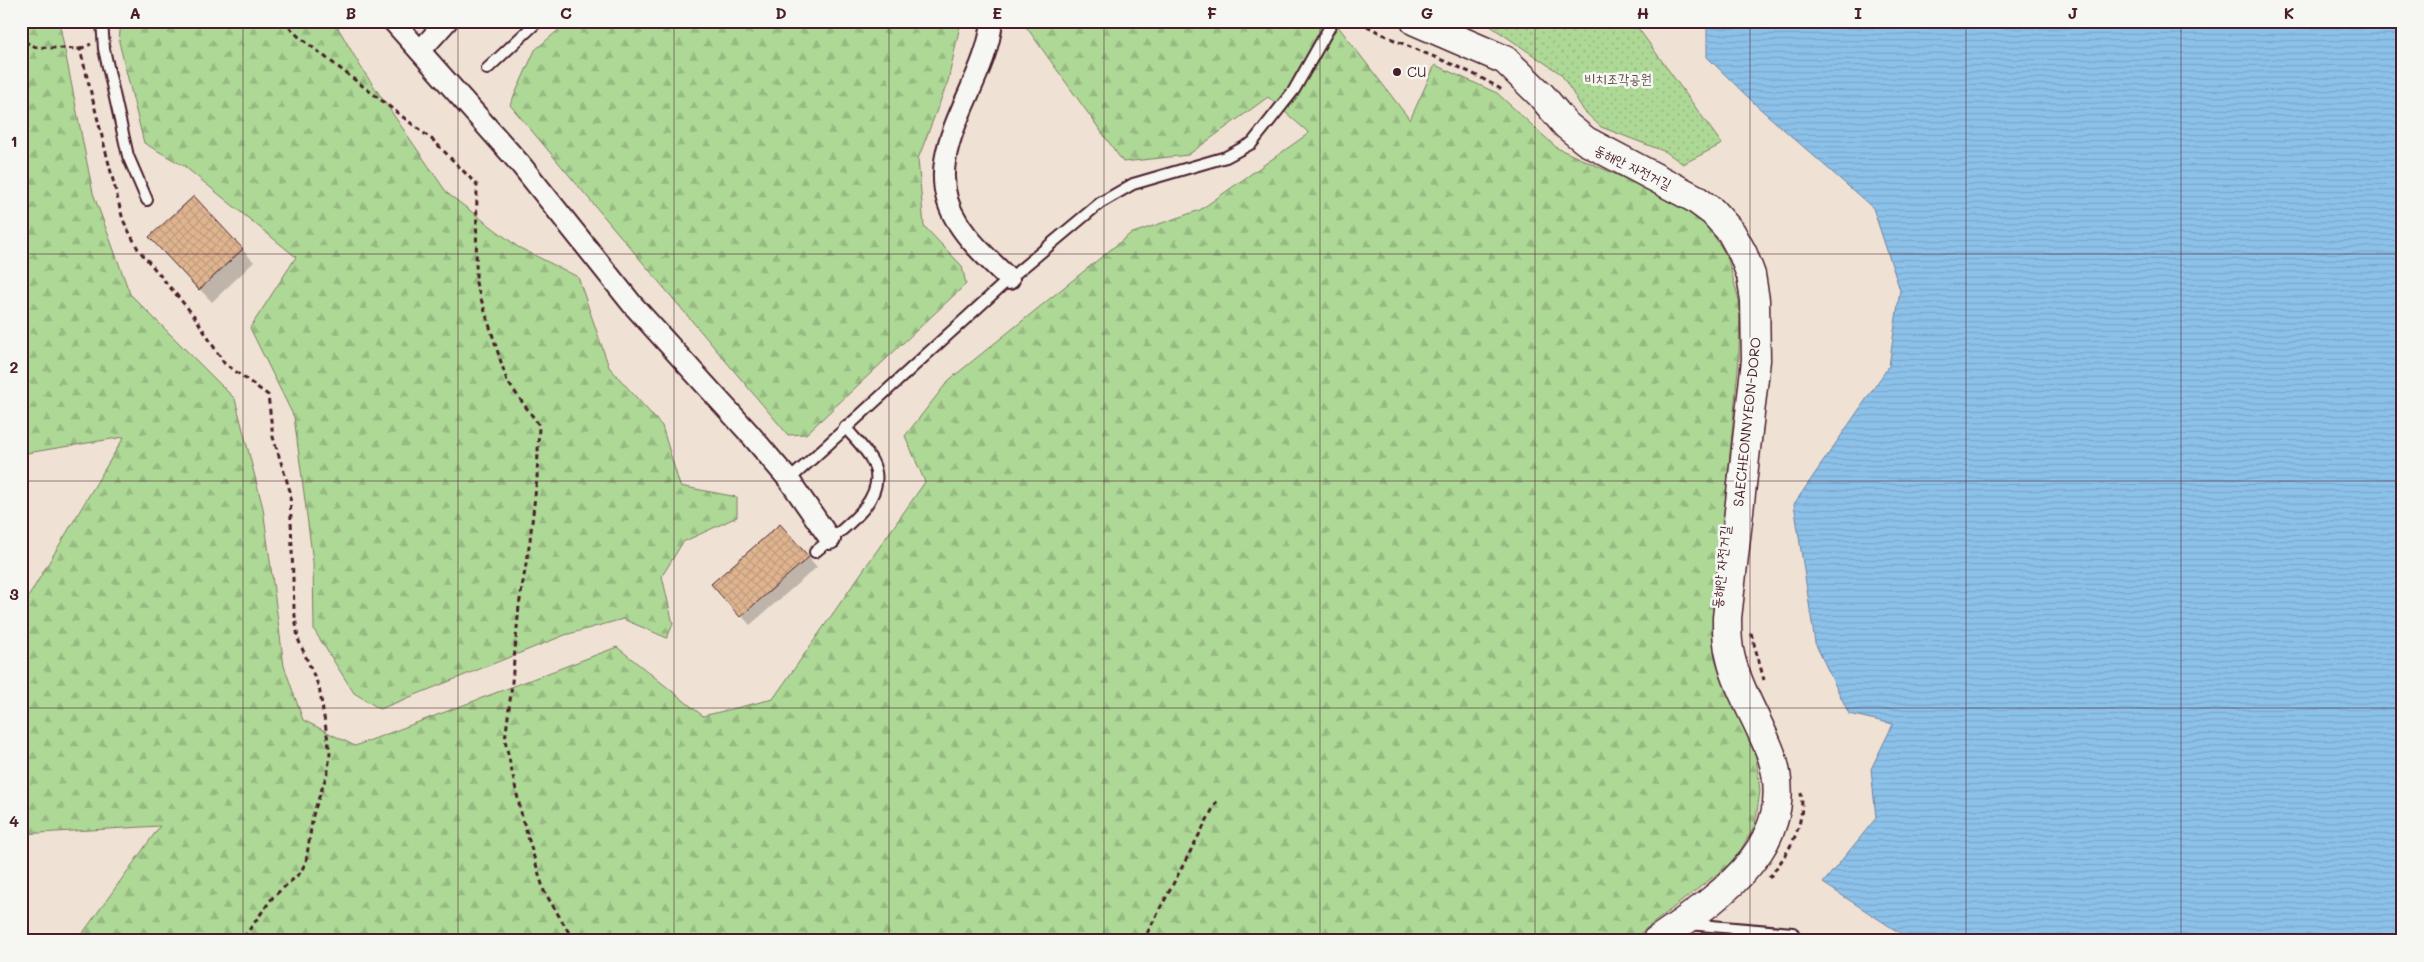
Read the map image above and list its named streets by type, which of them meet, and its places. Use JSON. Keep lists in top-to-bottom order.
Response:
{
  "streets": {
    "street": ["SAECHEONNYEON-DORO"]
  },
  "parks": ["비치조각공원"],
  "places": ["CU"],
  "grid": {
    "columns": [
      "A",
      "B",
      "C",
      "D",
      "E",
      "F",
      "G",
      "H",
      "I",
      "J",
      "K"
    ],
    "rows": [
      "1",
      "2",
      "3",
      "4"
    ]
  }
}
